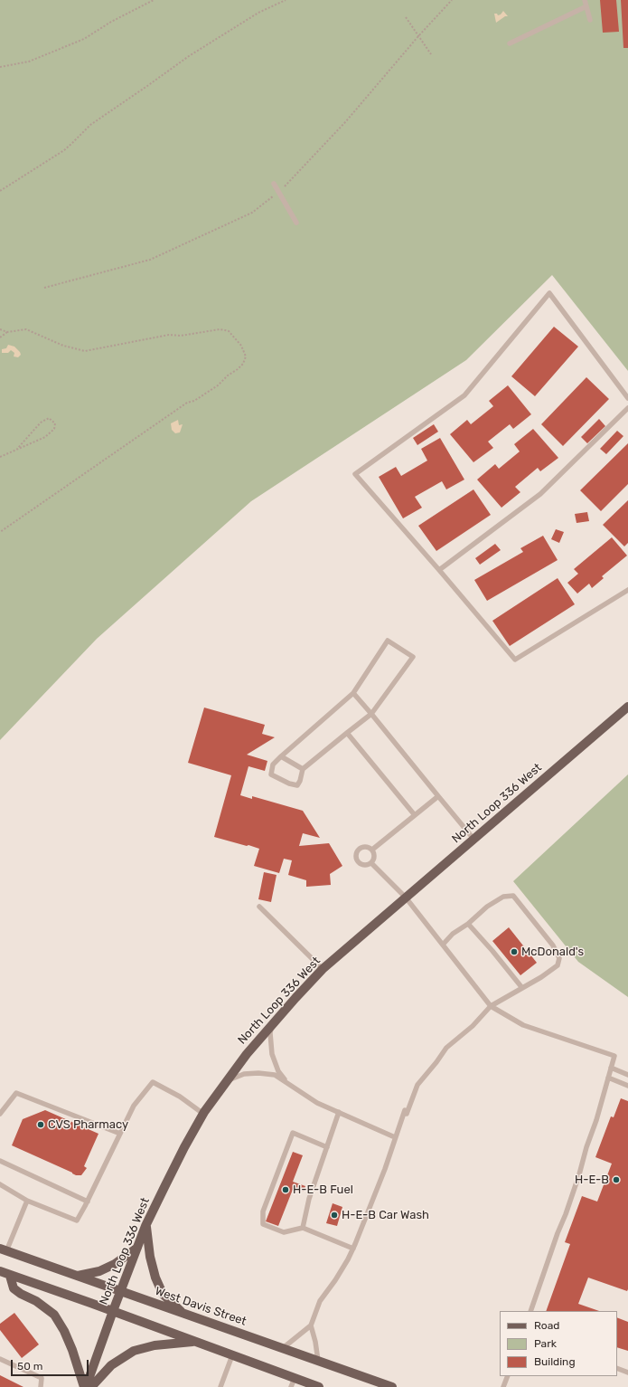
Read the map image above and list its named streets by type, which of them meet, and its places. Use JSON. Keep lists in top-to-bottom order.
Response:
{
  "streets": {
    "main road": ["North Loop 336 West", "West Davis Street"]
  },
  "crossings": [
    ["North Loop 336 West", "West Davis Street"]
  ],
  "places": [
    "McDonald's",
    "CVS Pharmacy",
    "H-E-B",
    "H-E-B Fuel",
    "H-E-B Car Wash"
  ],
  "legend": ["Road", "Park", "Building"],
  "scale_bar": "50 m"
}
